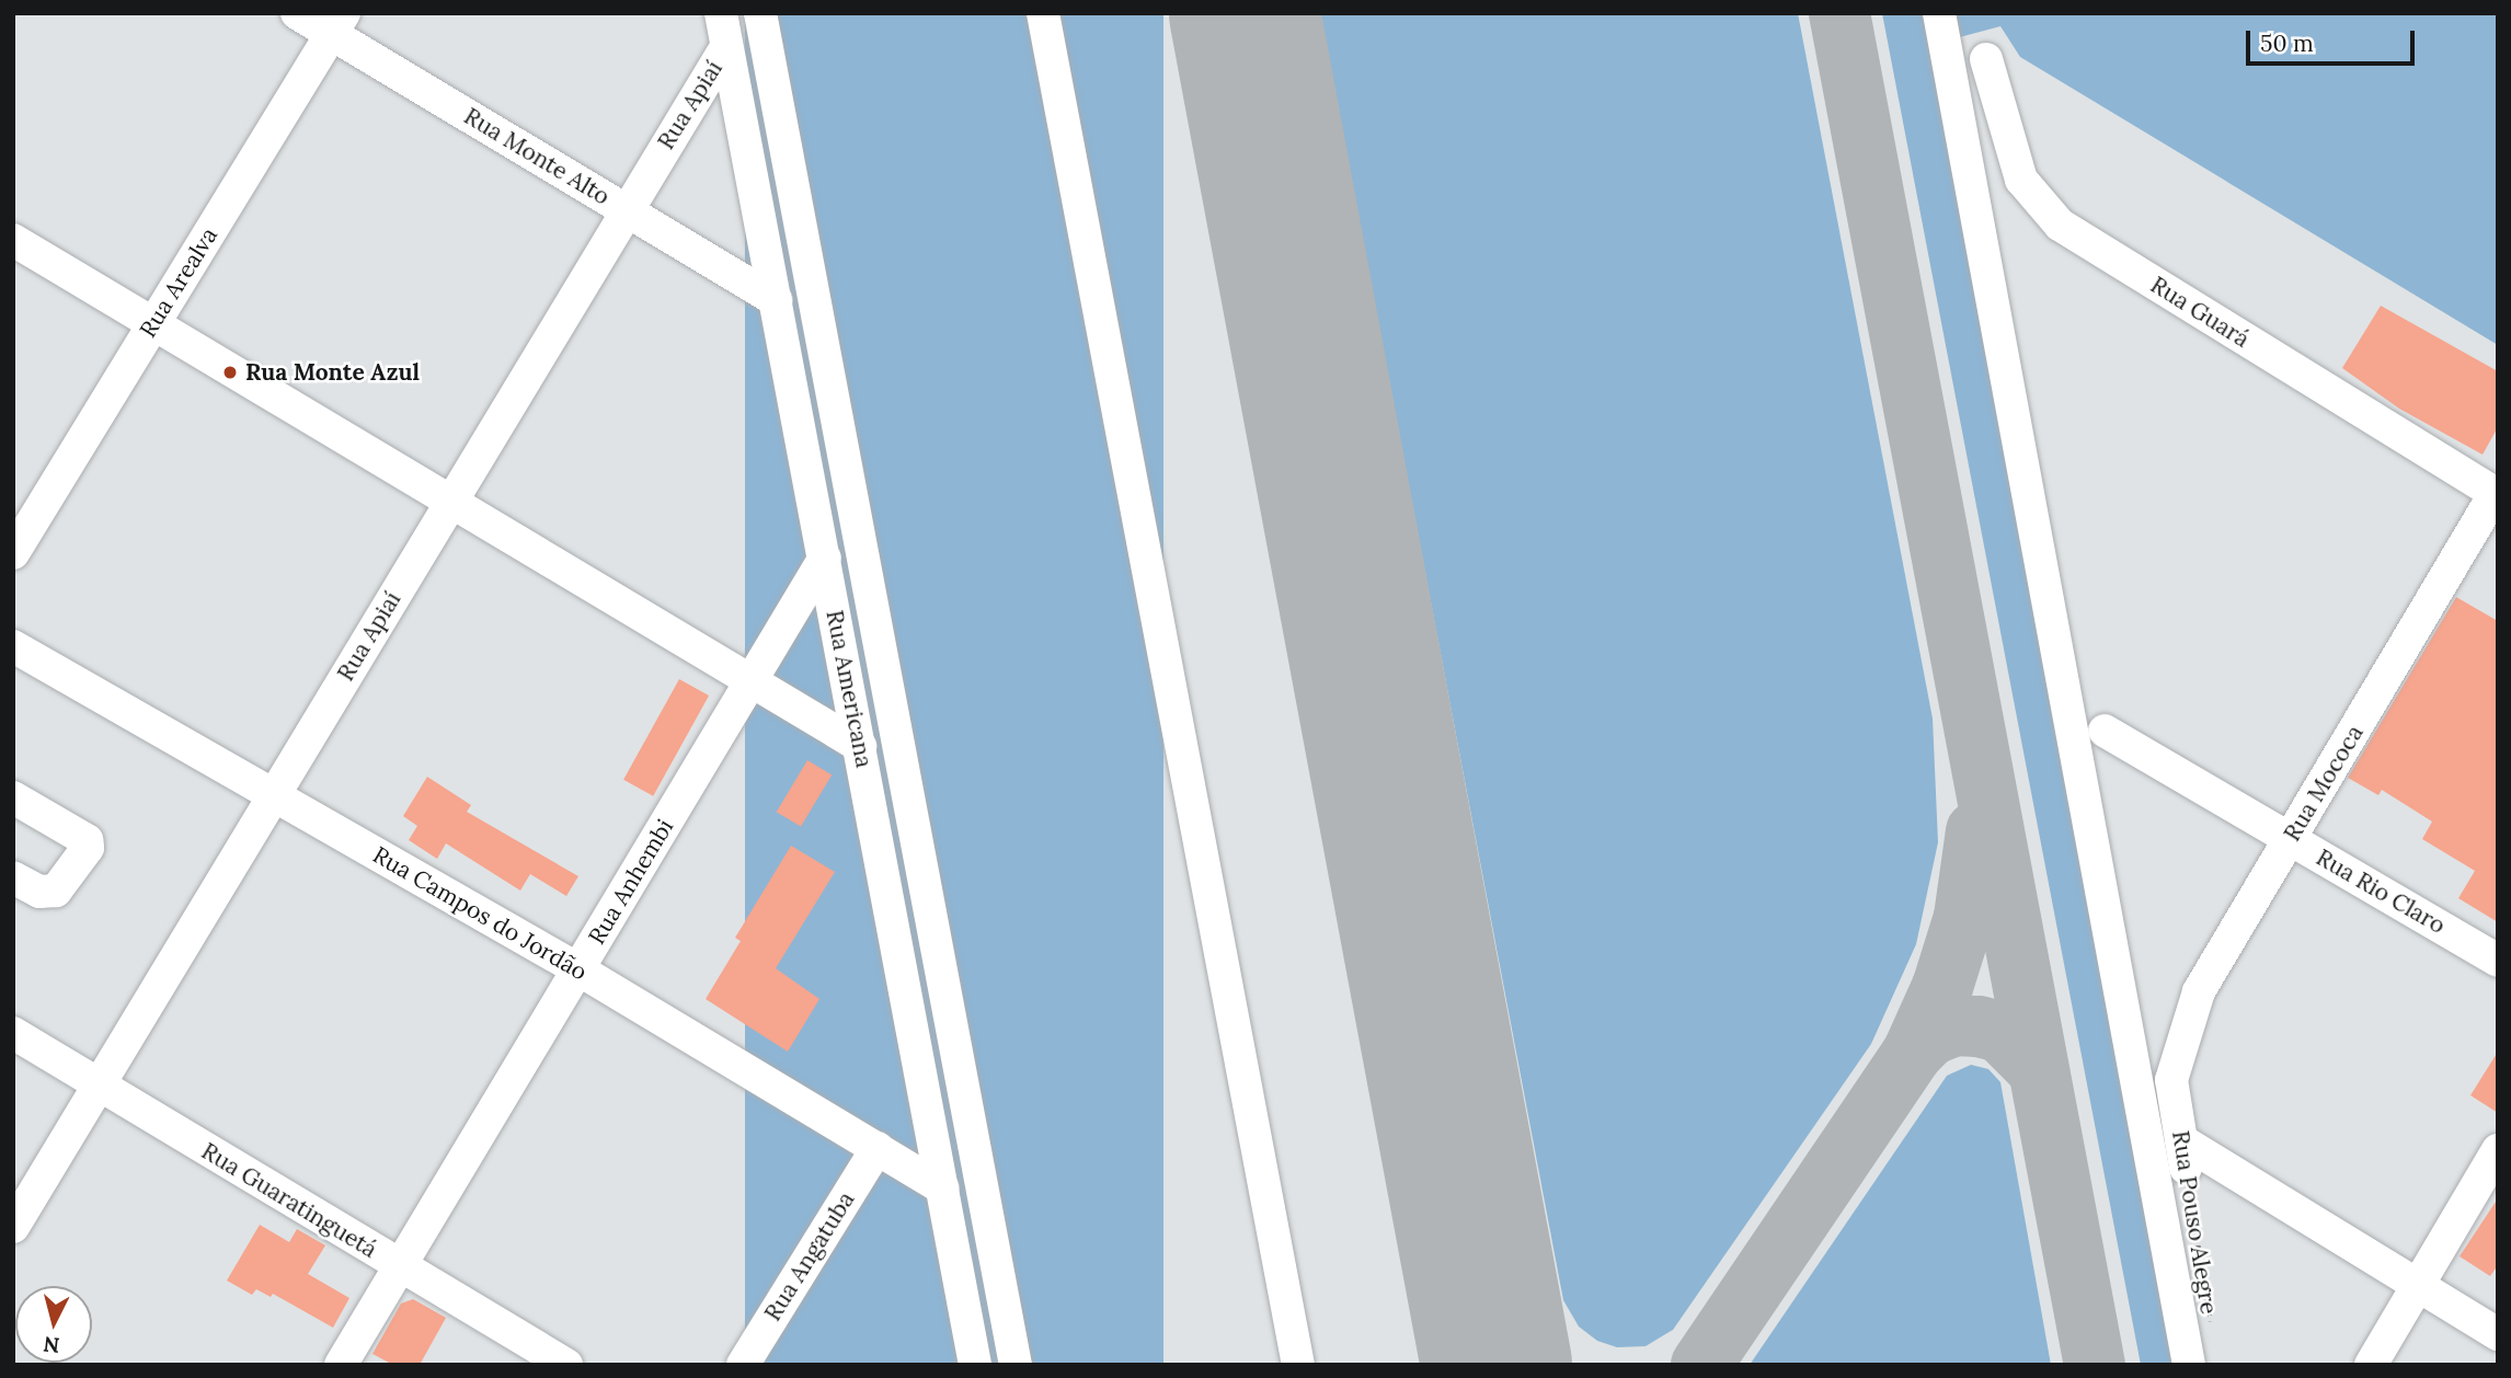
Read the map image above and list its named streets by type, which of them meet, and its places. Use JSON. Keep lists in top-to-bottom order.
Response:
{
  "streets": {
    "street": [
      "Rua Apiaí",
      "Rua Monte Alto",
      "Rua Arealva",
      "Rua Guará",
      "Rua Americana",
      "Rua Mococa",
      "Rua Anhembi",
      "Rua Rio Claro",
      "Rua Campos do Jordão",
      "Rua Guaratinguetá",
      "Rua Pouso Alegre",
      "Rua Angatuba"
    ]
  },
  "crossings": [
    ["Rua Apiaí", "Rua Monte Alto"],
    ["Rua Apiaí", "Rua Americana"],
    ["Rua Apiaí", "Rua Campos do Jordão"],
    ["Rua Apiaí", "Rua Guaratinguetá"],
    ["Rua Monte Alto", "Rua Arealva"],
    ["Rua Monte Alto", "Rua Americana"],
    ["Rua Guará", "Rua Mococa"],
    ["Rua Americana", "Rua Anhembi"],
    ["Rua Americana", "Rua Campos do Jordão"],
    ["Rua Mococa", "Rua Rio Claro"],
    ["Rua Mococa", "Rua Pouso Alegre"],
    ["Rua Anhembi", "Rua Campos do Jordão"],
    ["Rua Anhembi", "Rua Guaratinguetá"],
    ["Rua Campos do Jordão", "Rua Angatuba"]
  ],
  "places": ["Rua Monte Azul"],
  "scale_bar": "50 m",
  "north": "bottom"
}
